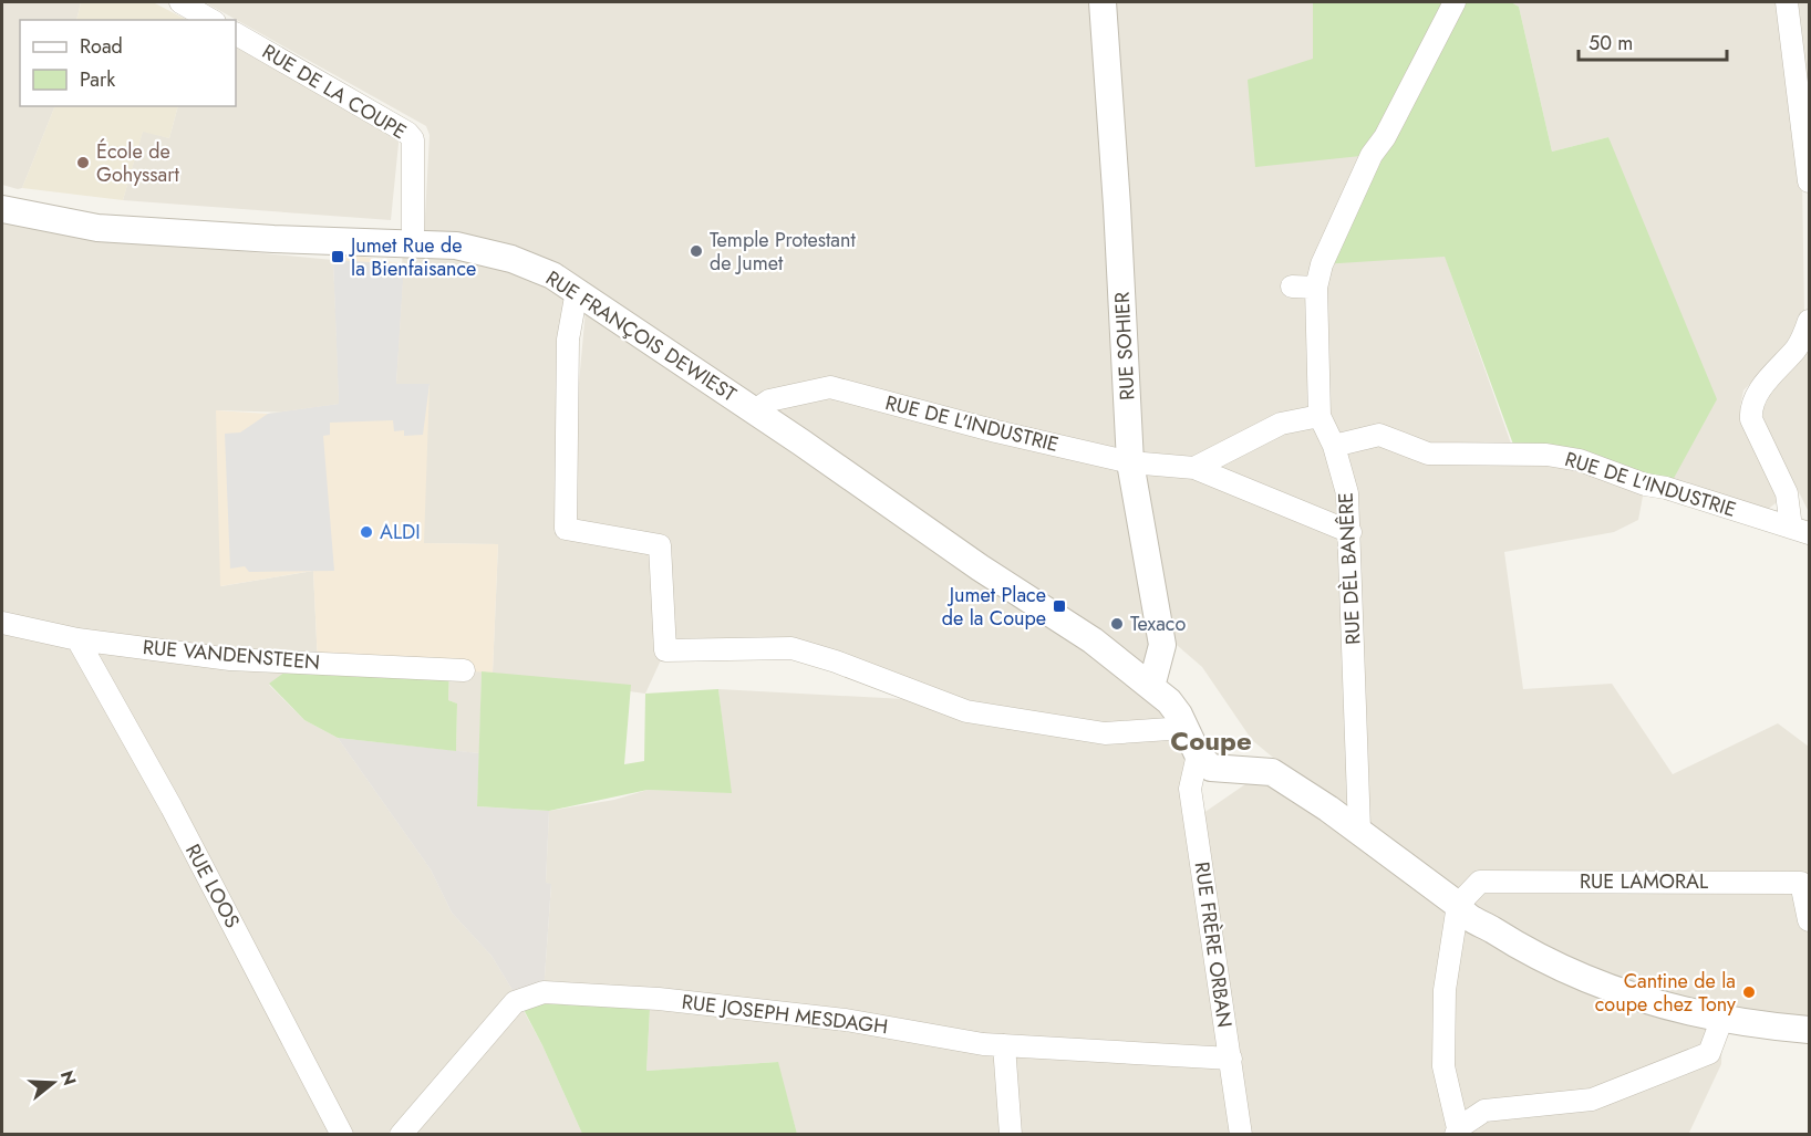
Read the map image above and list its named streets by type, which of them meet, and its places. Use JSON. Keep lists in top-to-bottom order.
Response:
{
  "streets": {
    "street": [
      "RUE DE LA COUPE",
      "RUE FRANÇOIS DEWIEST",
      "RUE SOHIER",
      "RUE DE L'INDUSTRIE",
      "RUE DÈL BANÊRE",
      "RUE VANDENSTEEN",
      "RUE LAMORAL",
      "RUE LOOS",
      "RUE FRÈRE ORBAN",
      "RUE JOSEPH MESDAGH"
    ]
  },
  "crossings": [
    ["RUE DE LA COUPE", "RUE FRANÇOIS DEWIEST"],
    ["RUE FRANÇOIS DEWIEST", "RUE SOHIER"],
    ["RUE FRANÇOIS DEWIEST", "RUE DE L'INDUSTRIE"],
    ["RUE FRANÇOIS DEWIEST", "RUE FRÈRE ORBAN"],
    ["RUE SOHIER", "RUE DE L'INDUSTRIE"],
    ["RUE DE L'INDUSTRIE", "RUE DÈL BANÊRE"],
    ["RUE VANDENSTEEN", "RUE LOOS"],
    ["RUE FRÈRE ORBAN", "RUE JOSEPH MESDAGH"]
  ],
  "districts": ["Coupe"],
  "places": {
    "other": [
      "École de Gohyssart",
      "Temple Protestant de Jumet",
      "ALDI",
      "Texaco",
      "Cantine de la coupe chez Tony"
    ],
    "transit": ["Jumet Rue de la Bienfaisance", "Jumet Place de la Coupe"]
  },
  "legend": ["Road", "Park"],
  "scale_bar": "50 m",
  "north": "right"
}
